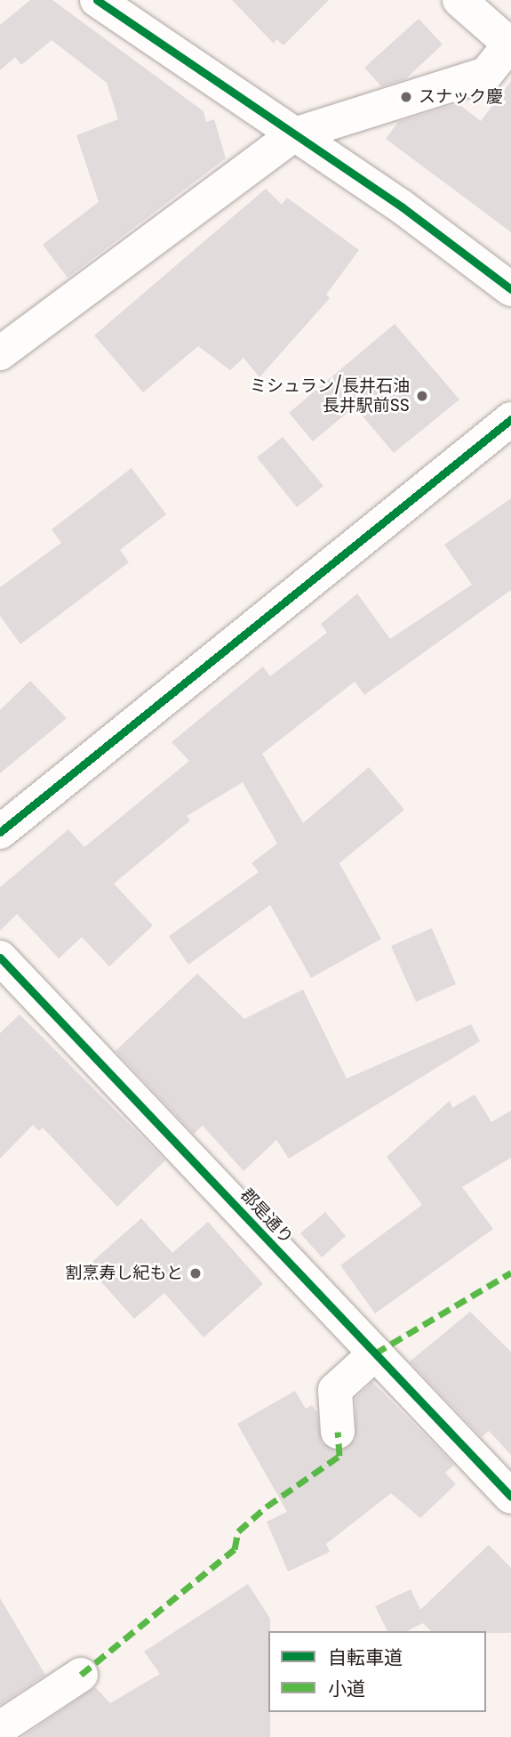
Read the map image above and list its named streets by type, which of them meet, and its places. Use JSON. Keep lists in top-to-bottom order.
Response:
{
  "streets": {
    "street": ["郡是通り"]
  },
  "places": ["スナック慶", "ミシュラン/長井石油 長井駅前SS", "割烹寿し紀もと"],
  "legend": ["自転車道", "小道"]
}
